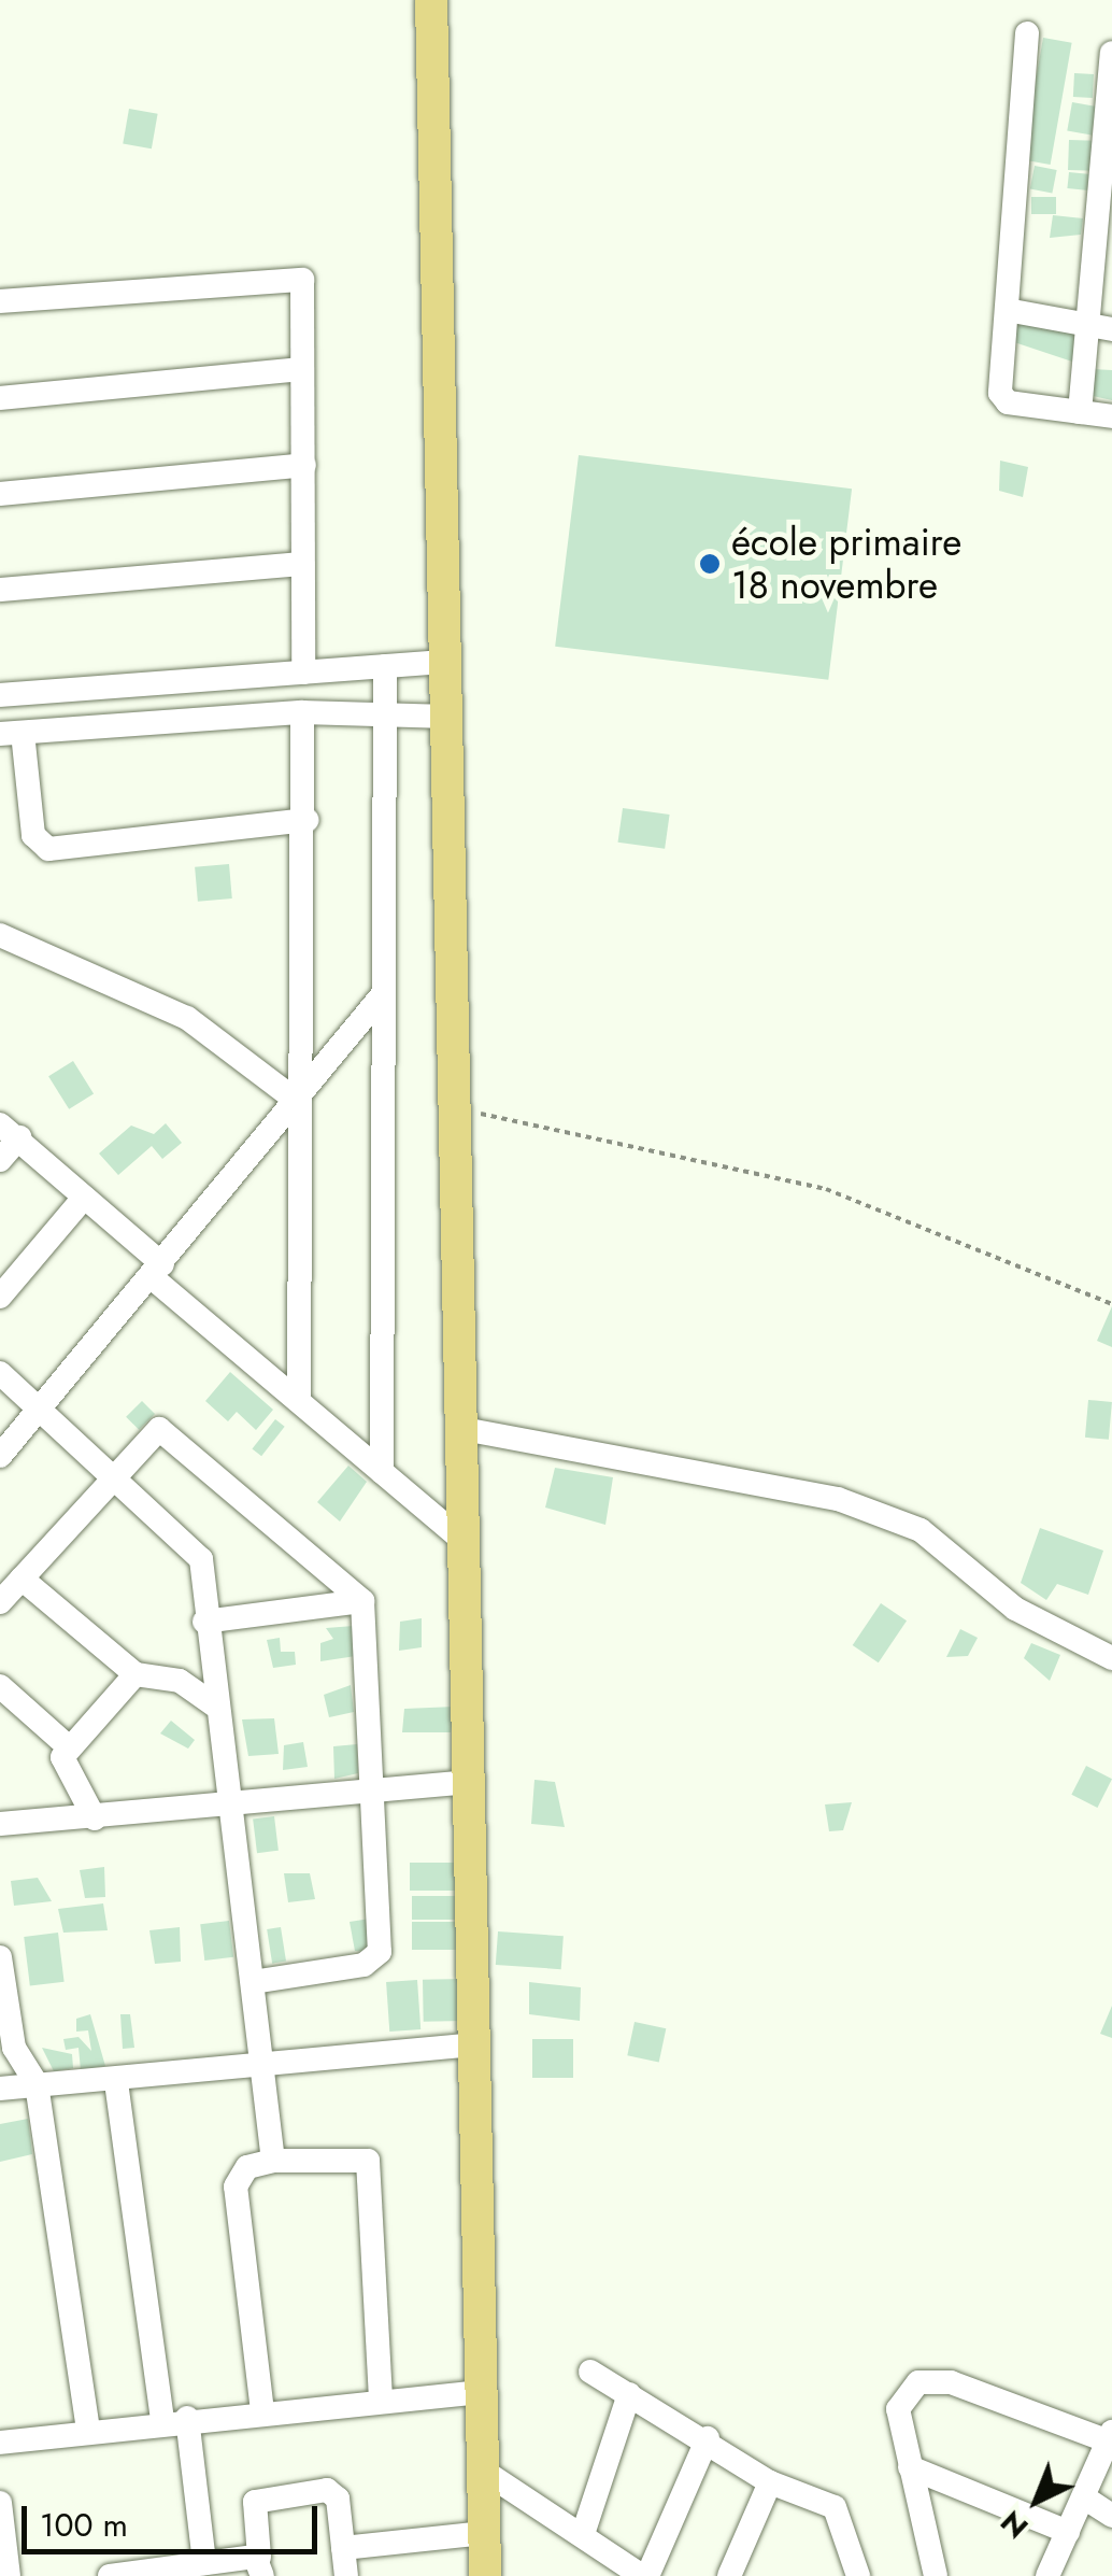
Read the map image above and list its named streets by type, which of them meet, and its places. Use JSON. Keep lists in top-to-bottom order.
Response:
{
  "places": ["école primaire 18 novembre"],
  "scale_bar": "100 m",
  "north": "bottom left"
}
